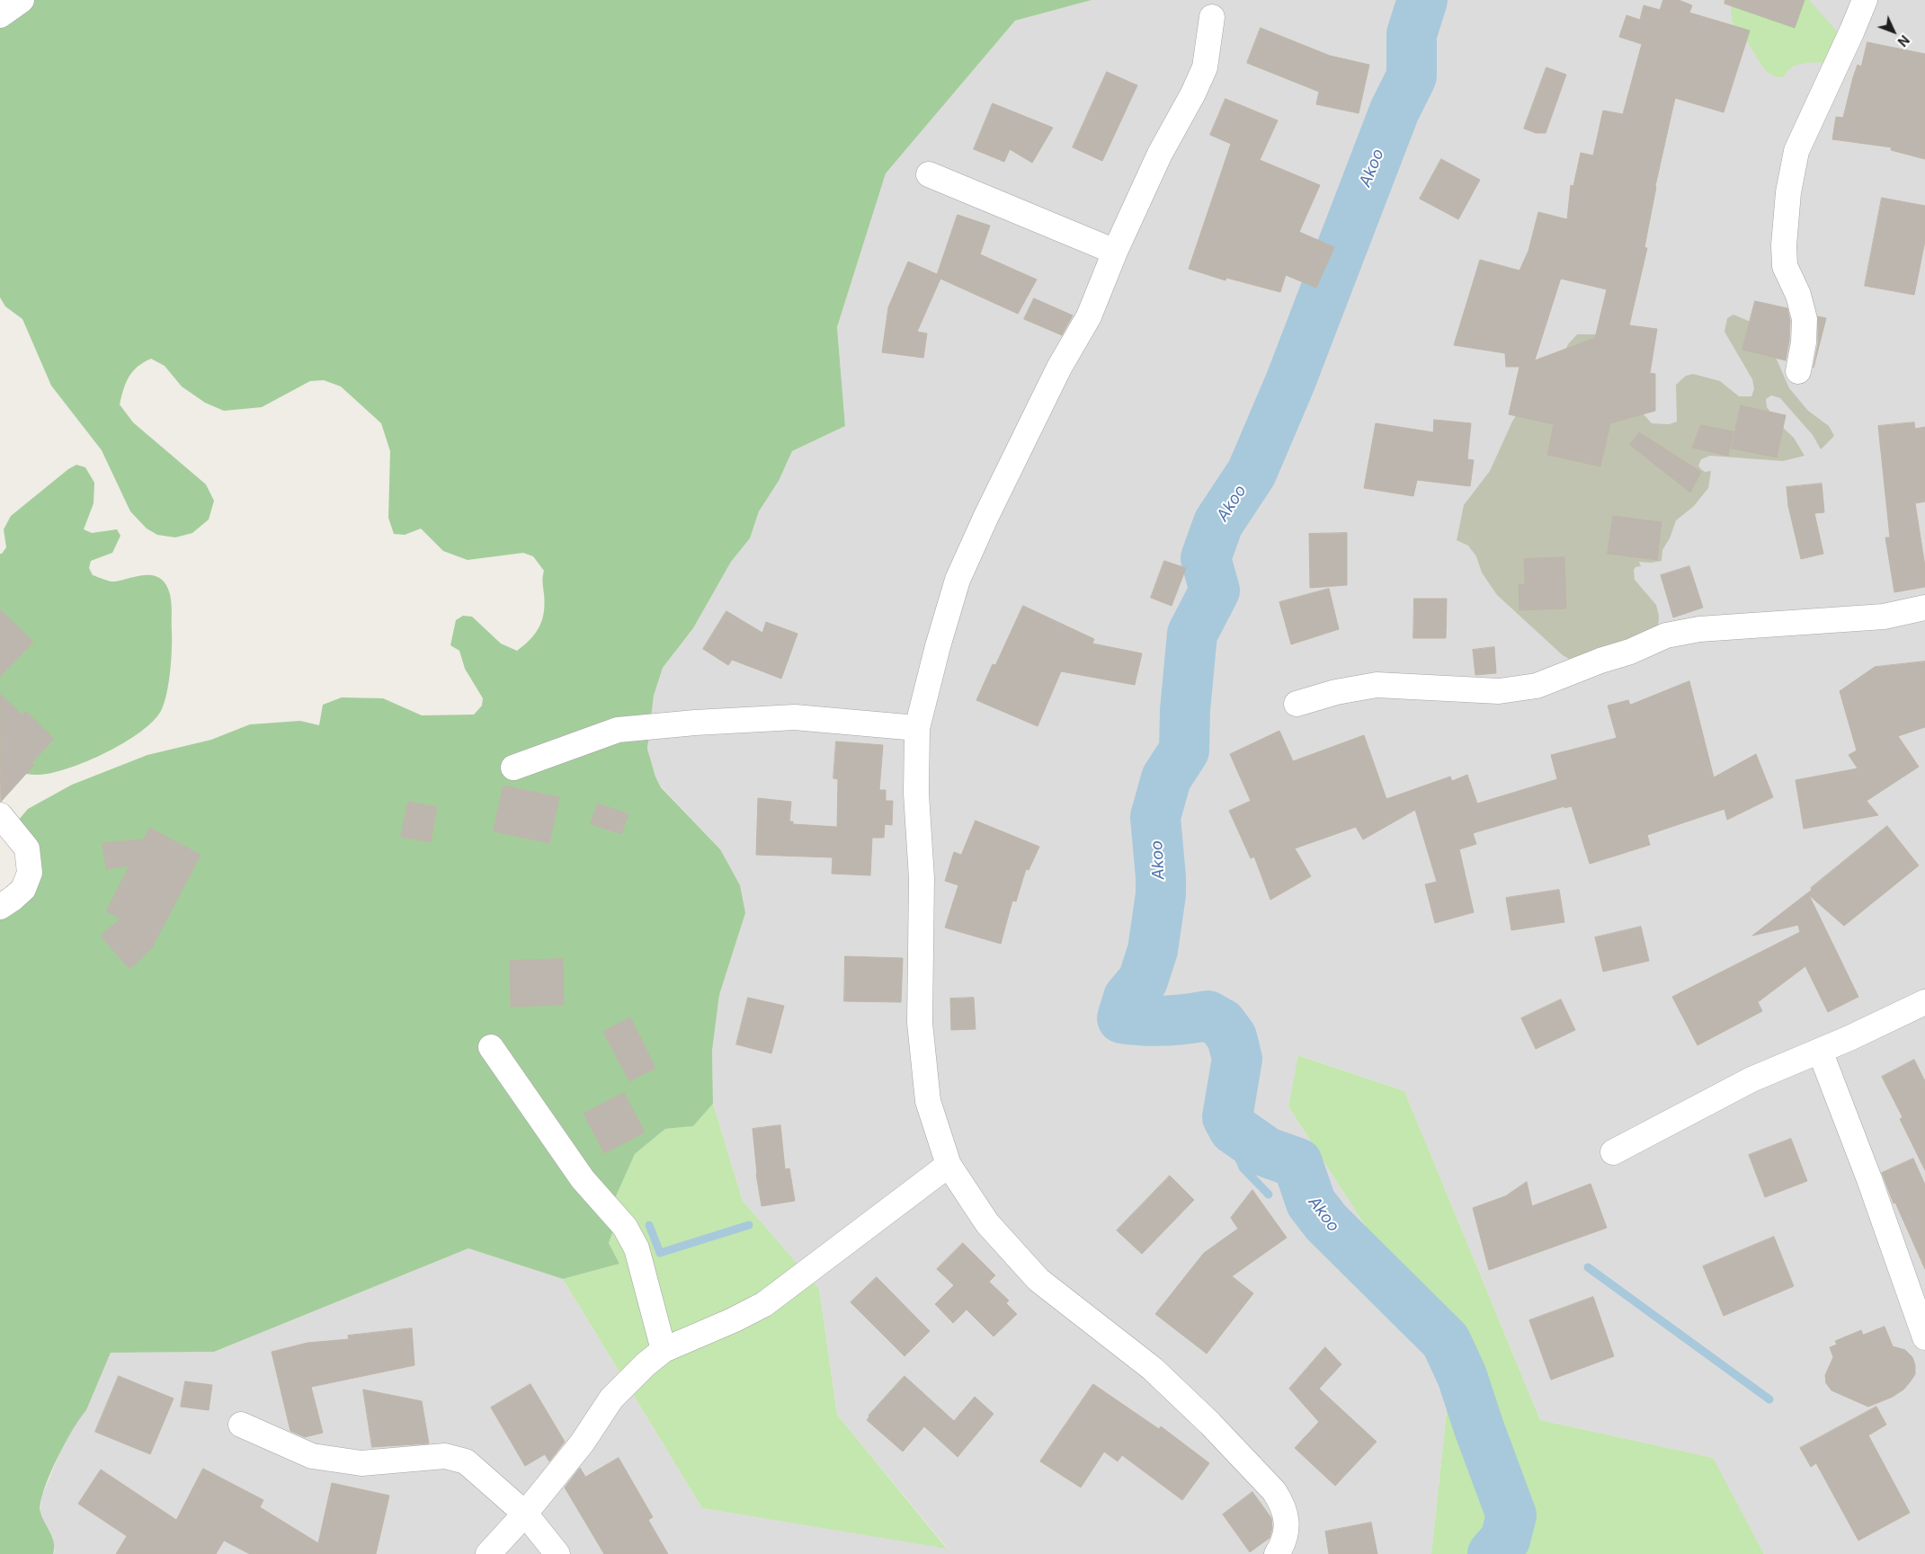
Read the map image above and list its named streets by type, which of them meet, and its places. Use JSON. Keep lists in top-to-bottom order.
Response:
{
  "water": ["Akoo"],
  "north": "bottom right"
}
